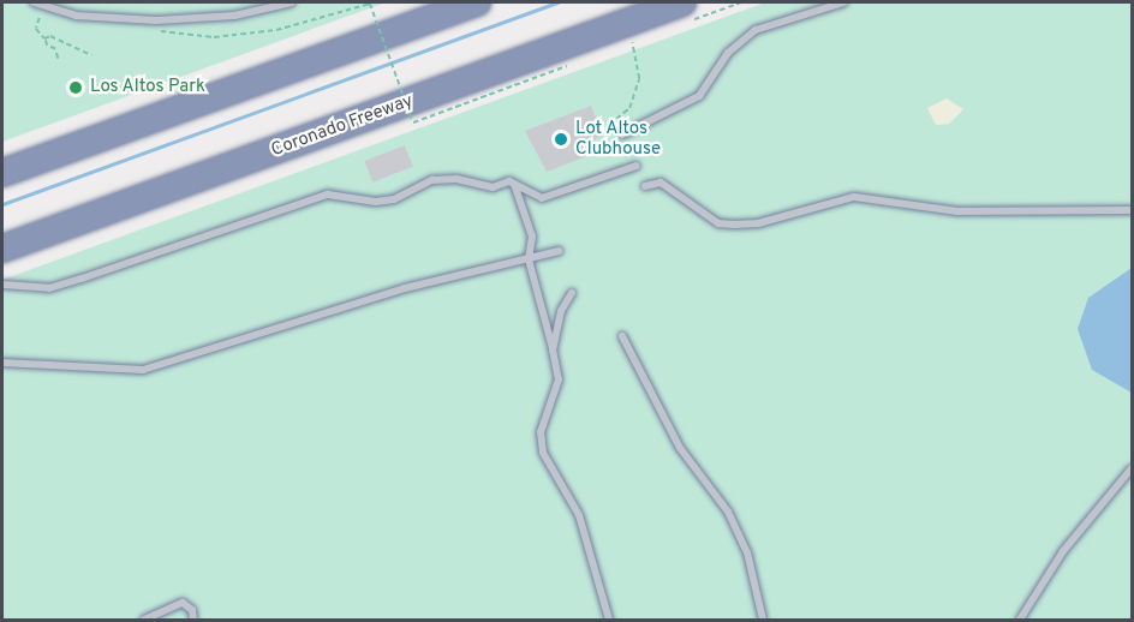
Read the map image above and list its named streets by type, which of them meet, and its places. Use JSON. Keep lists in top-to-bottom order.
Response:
{
  "streets": {
    "highway": ["Coronado Freeway"]
  },
  "places": ["Los Altos Park", "Lot Altos Clubhouse"]
}
